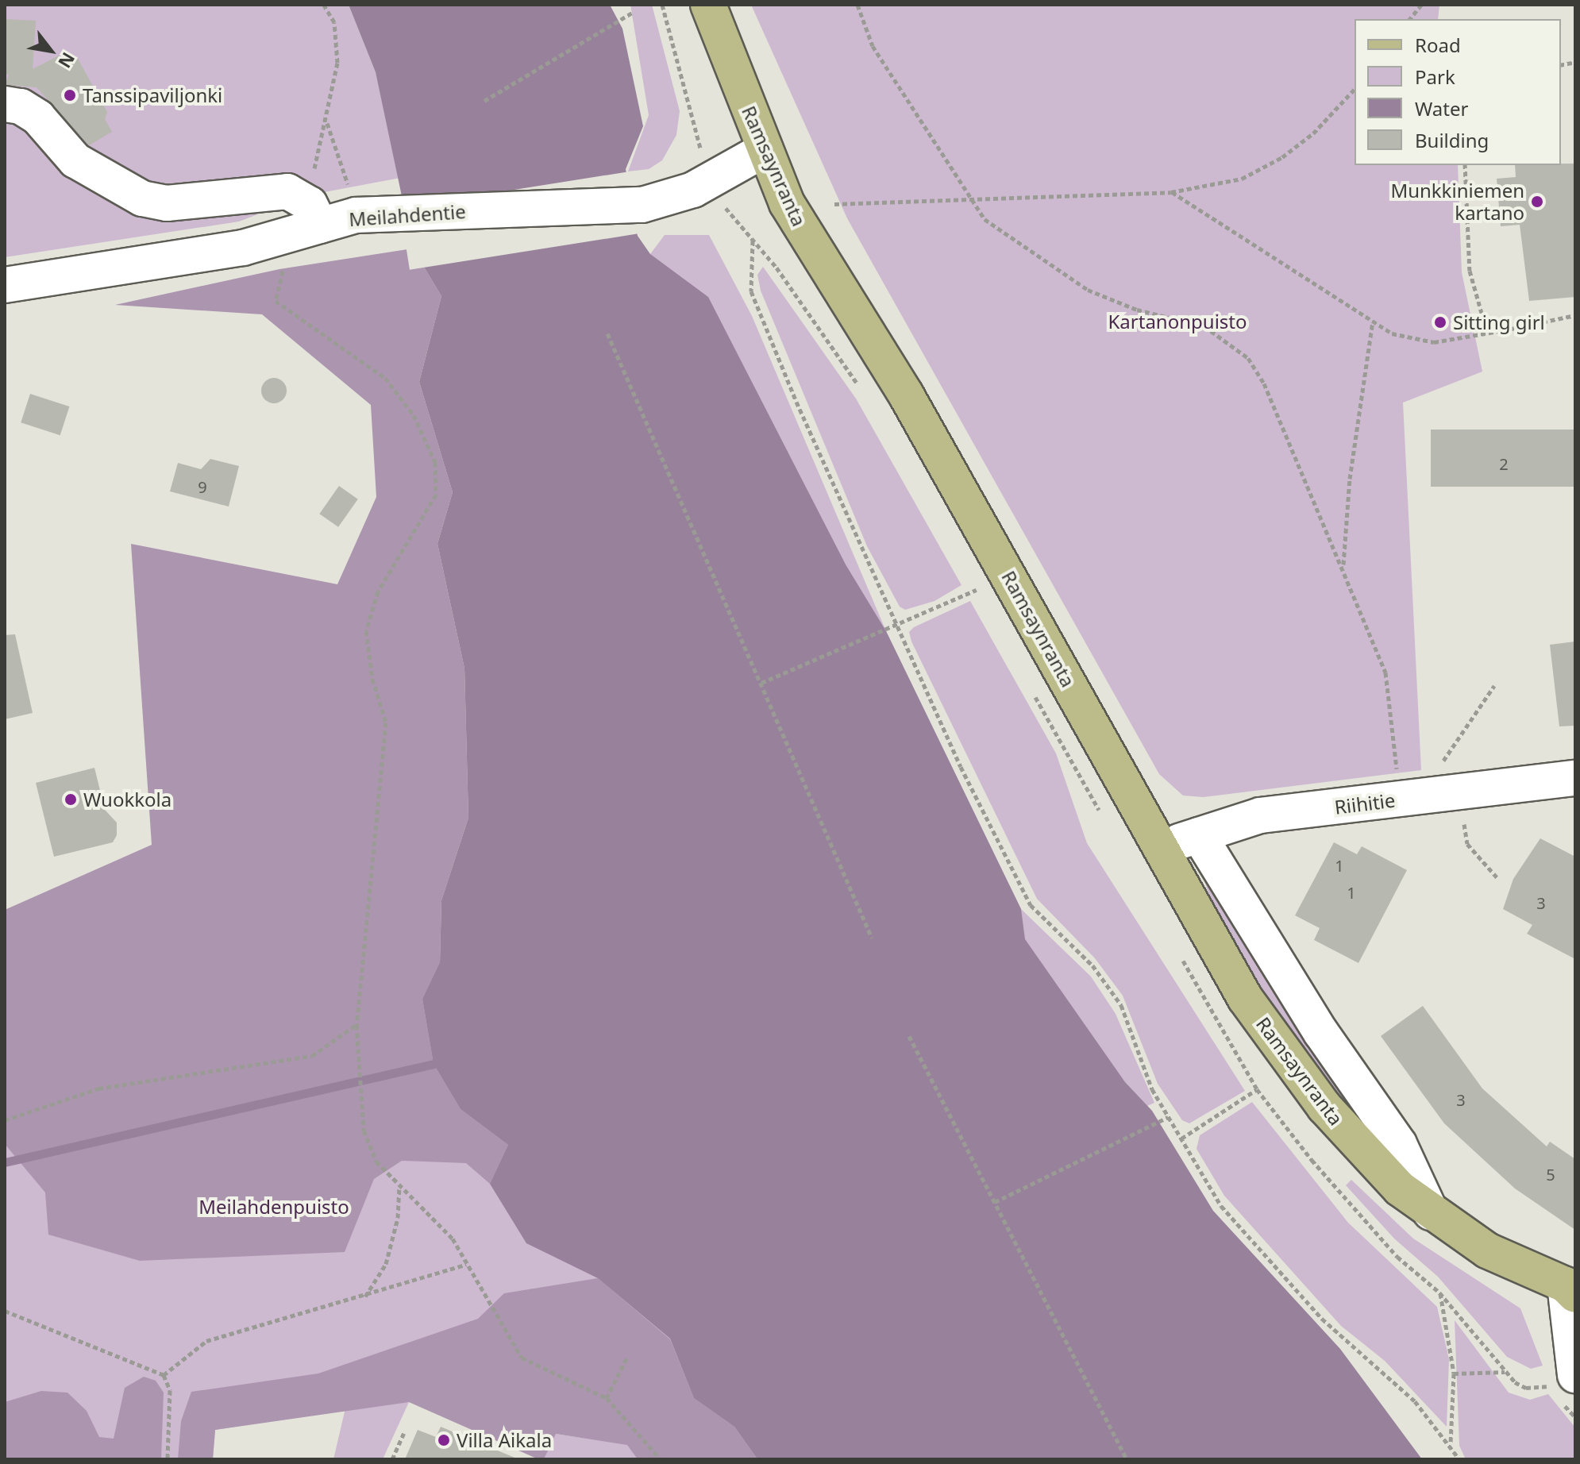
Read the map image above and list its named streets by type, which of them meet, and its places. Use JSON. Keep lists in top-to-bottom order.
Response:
{
  "streets": {
    "main road": ["Ramsaynranta"],
    "street": ["Meilahdentie", "Riihitie"]
  },
  "crossings": [
    ["Ramsaynranta", "Meilahdentie"],
    ["Ramsaynranta", "Riihitie"]
  ],
  "parks": ["Kartanonpuisto", "Meilahdenpuisto"],
  "places": [
    "Tanssipaviljonki",
    "Munkkiniemen kartano",
    "Sitting girl",
    "Wuokkola",
    "Villa Aikala"
  ],
  "house_numbers": [
    "2",
    "9",
    "1",
    "1",
    "3",
    "3",
    "5"
  ],
  "legend": [
    "Road",
    "Park",
    "Water",
    "Building"
  ],
  "north": "bottom right"
}
